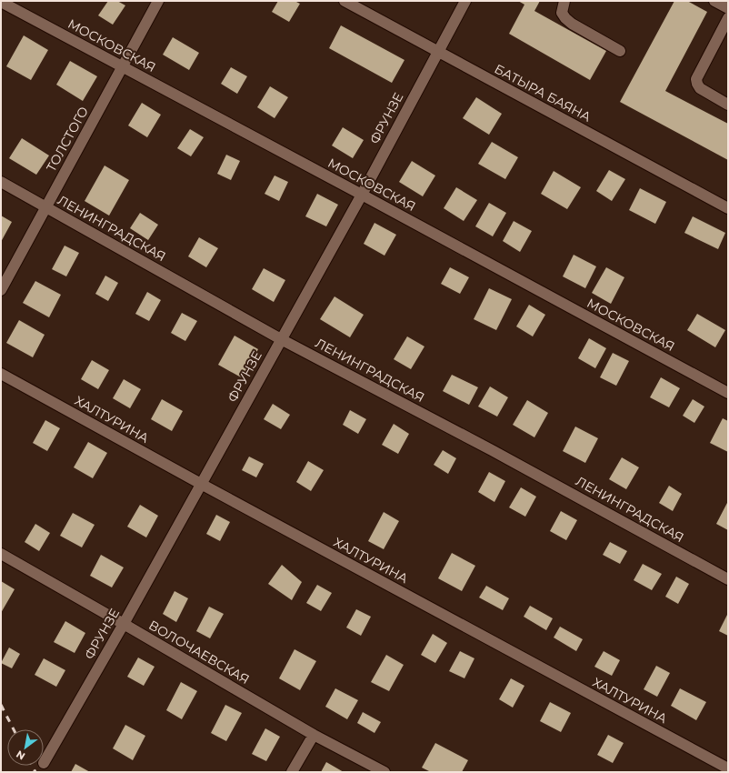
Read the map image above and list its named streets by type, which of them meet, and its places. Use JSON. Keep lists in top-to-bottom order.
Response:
{
  "streets": {
    "street": [
      "МОСКОВСКАЯ",
      "БАТЫРА БАЯНА",
      "ФРУНЗЕ",
      "ТОЛСТОГО",
      "ЛЕНИНГРАДСКАЯ",
      "ХАЛТУРИНА",
      "ВОЛОЧАЕВСКАЯ"
    ]
  },
  "crossings": [
    ["МОСКОВСКАЯ", "ФРУНЗЕ"],
    ["МОСКОВСКАЯ", "ТОЛСТОГО"],
    ["БАТЫРА БАЯНА", "ФРУНЗЕ"],
    ["ФРУНЗЕ", "ЛЕНИНГРАДСКАЯ"],
    ["ФРУНЗЕ", "ХАЛТУРИНА"],
    ["ФРУНЗЕ", "ВОЛОЧАЕВСКАЯ"],
    ["ТОЛСТОГО", "ЛЕНИНГРАДСКАЯ"]
  ],
  "north": "bottom left"
}
